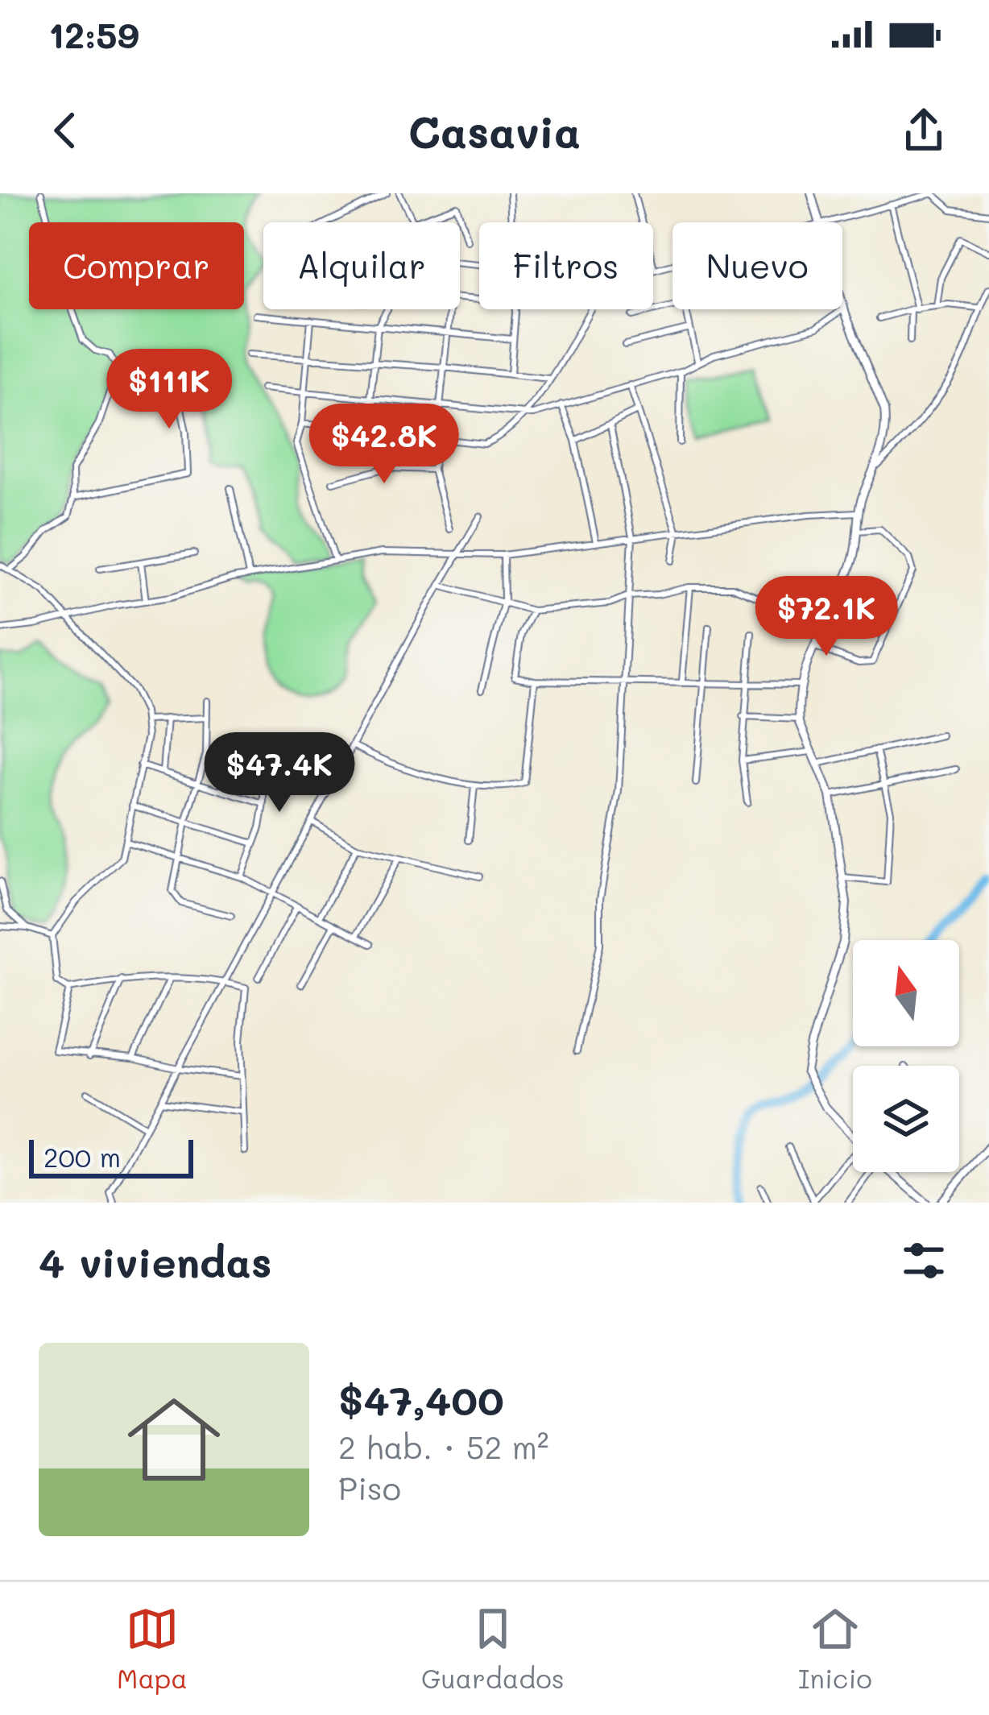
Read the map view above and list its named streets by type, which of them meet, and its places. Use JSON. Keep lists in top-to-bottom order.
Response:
{
  "scale_bar": "200 m",
  "north": "top",
  "page": {
    "status": "12:59",
    "header": "Casavia",
    "chip": [
      "Comprar",
      "Alquilar",
      "Filtros",
      "Nuevo"
    ],
    "price": [
      "$111K",
      "$42.8K",
      "$72.1K",
      "$47.4K"
    ],
    "scale": "200 m",
    "heading": "4 viviendas",
    "list": [
      {
        "name": "$47,400",
        "note": "2 hab. · 52 m² · Piso"
      }
    ],
    "tabs": ["Mapa", "Guardados", "Inicio"]
  }
}
